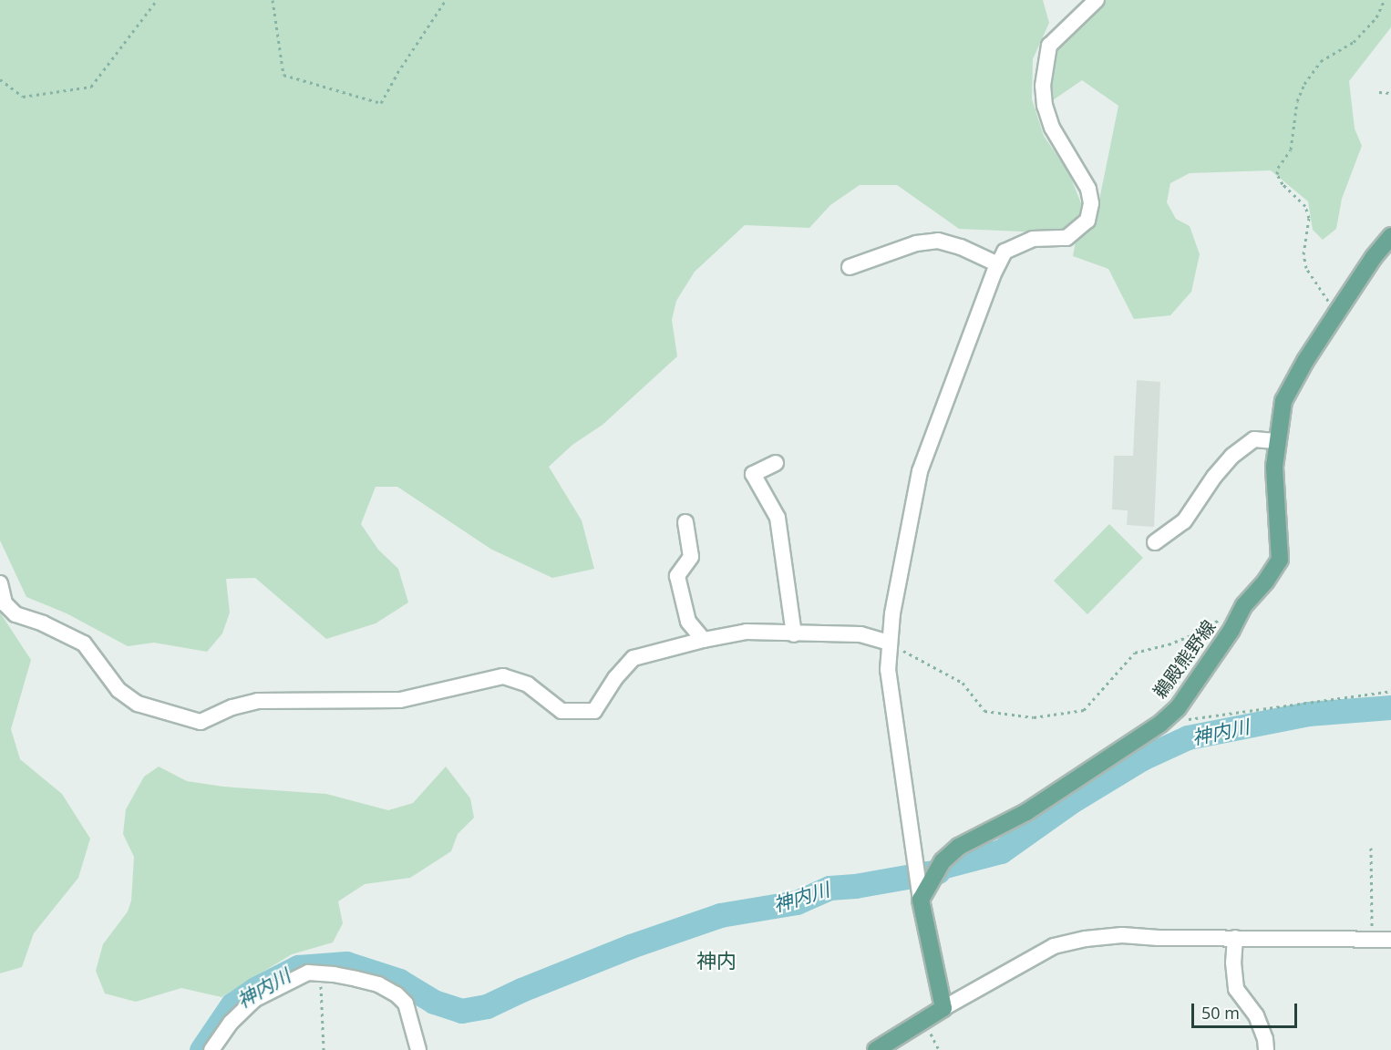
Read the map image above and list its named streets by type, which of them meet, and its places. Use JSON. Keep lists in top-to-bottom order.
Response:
{
  "streets": {
    "main road": ["鵜殿熊野線"]
  },
  "districts": ["神内"],
  "water": ["神内川"],
  "scale_bar": "50 m"
}
